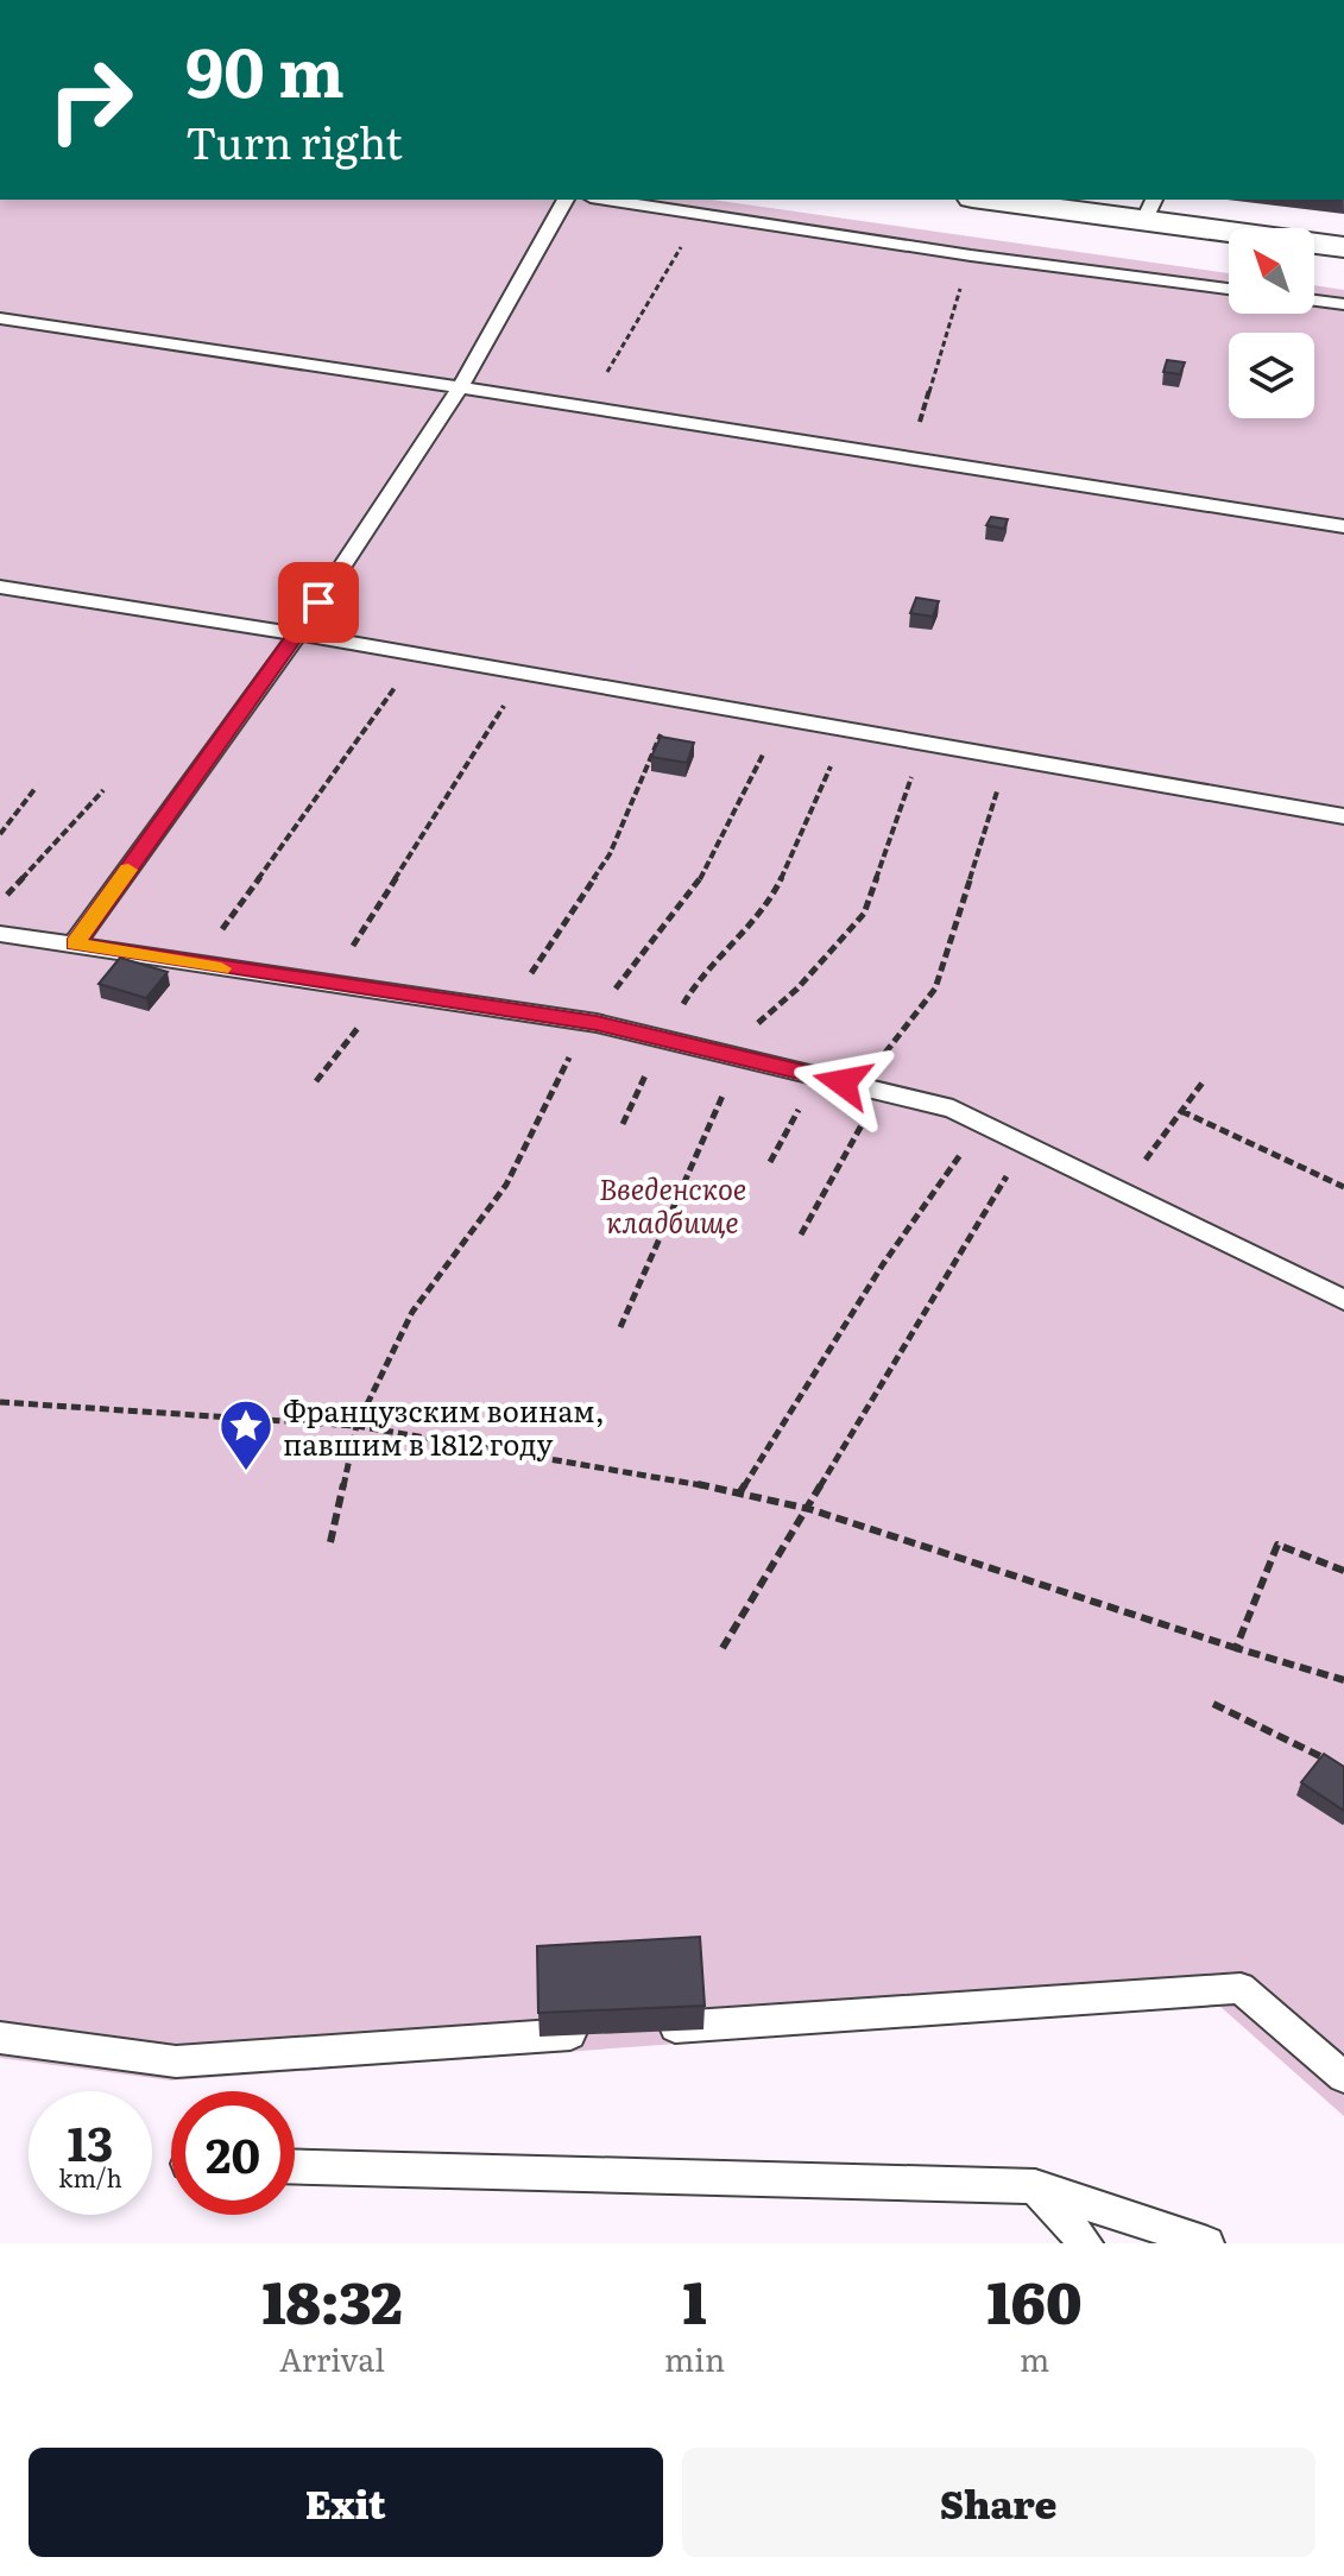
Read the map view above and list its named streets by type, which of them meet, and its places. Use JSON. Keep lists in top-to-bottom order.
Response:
{
  "parks": ["Введенское кладбище"],
  "places": {
    "place": ["Французским воинам, павшим в 1812 году"]
  },
  "north": "top left",
  "page": {
    "turn": ["90 m", "Turn right"],
    "speed": "13 km/h",
    "limit": "20",
    "eta": [
      "18:32",
      "Arrival",
      "1",
      "min",
      "160",
      "m"
    ],
    "buttons": ["Exit", "Share"]
  }
}
